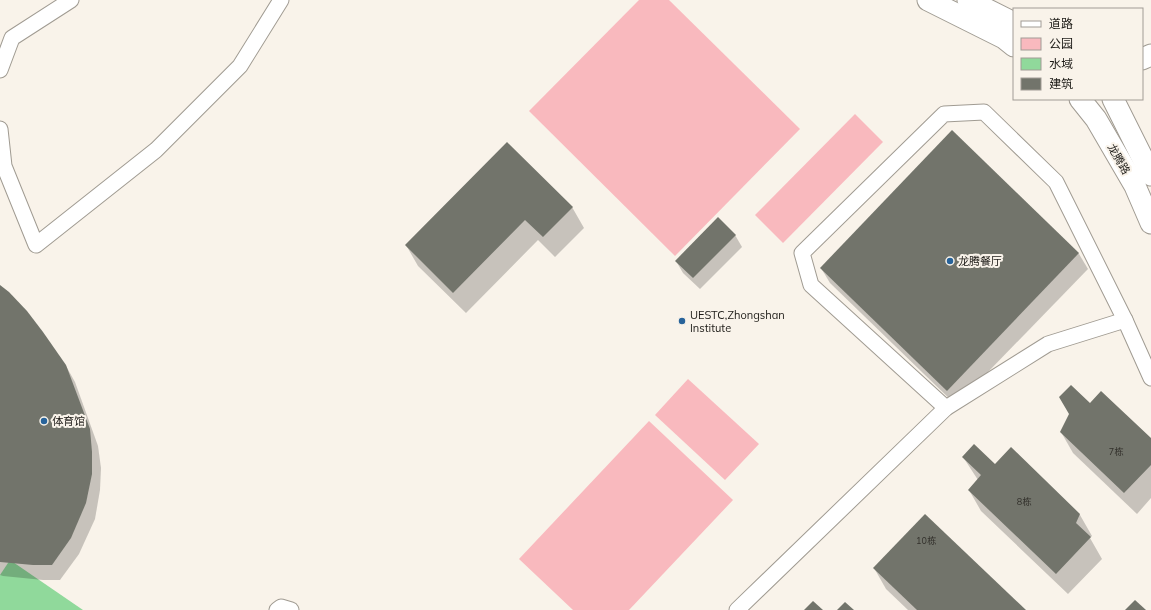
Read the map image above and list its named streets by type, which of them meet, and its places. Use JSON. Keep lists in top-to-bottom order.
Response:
{
  "streets": {
    "street": ["龙腾路"]
  },
  "places": ["龙腾餐厅", "UESTC,Zhongshan Institute", "体育馆"],
  "house_numbers": ["7栋", "8栋", "10栋"],
  "legend": [
    "道路",
    "公园",
    "水域",
    "建筑"
  ]
}
